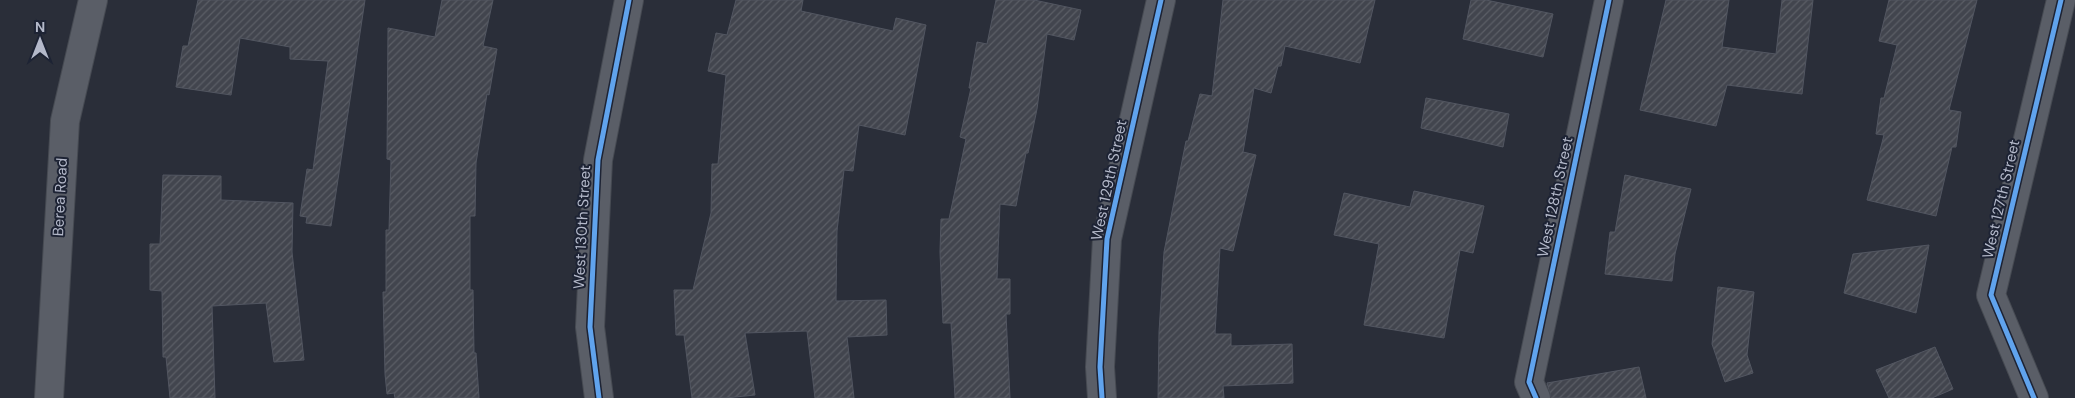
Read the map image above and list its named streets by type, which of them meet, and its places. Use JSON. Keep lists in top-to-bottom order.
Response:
{
  "streets": {
    "street": [
      "West 129th Street",
      "Berea Road",
      "West 128th Street",
      "West 127th Street",
      "West 130th Street"
    ]
  },
  "north": "top"
}
